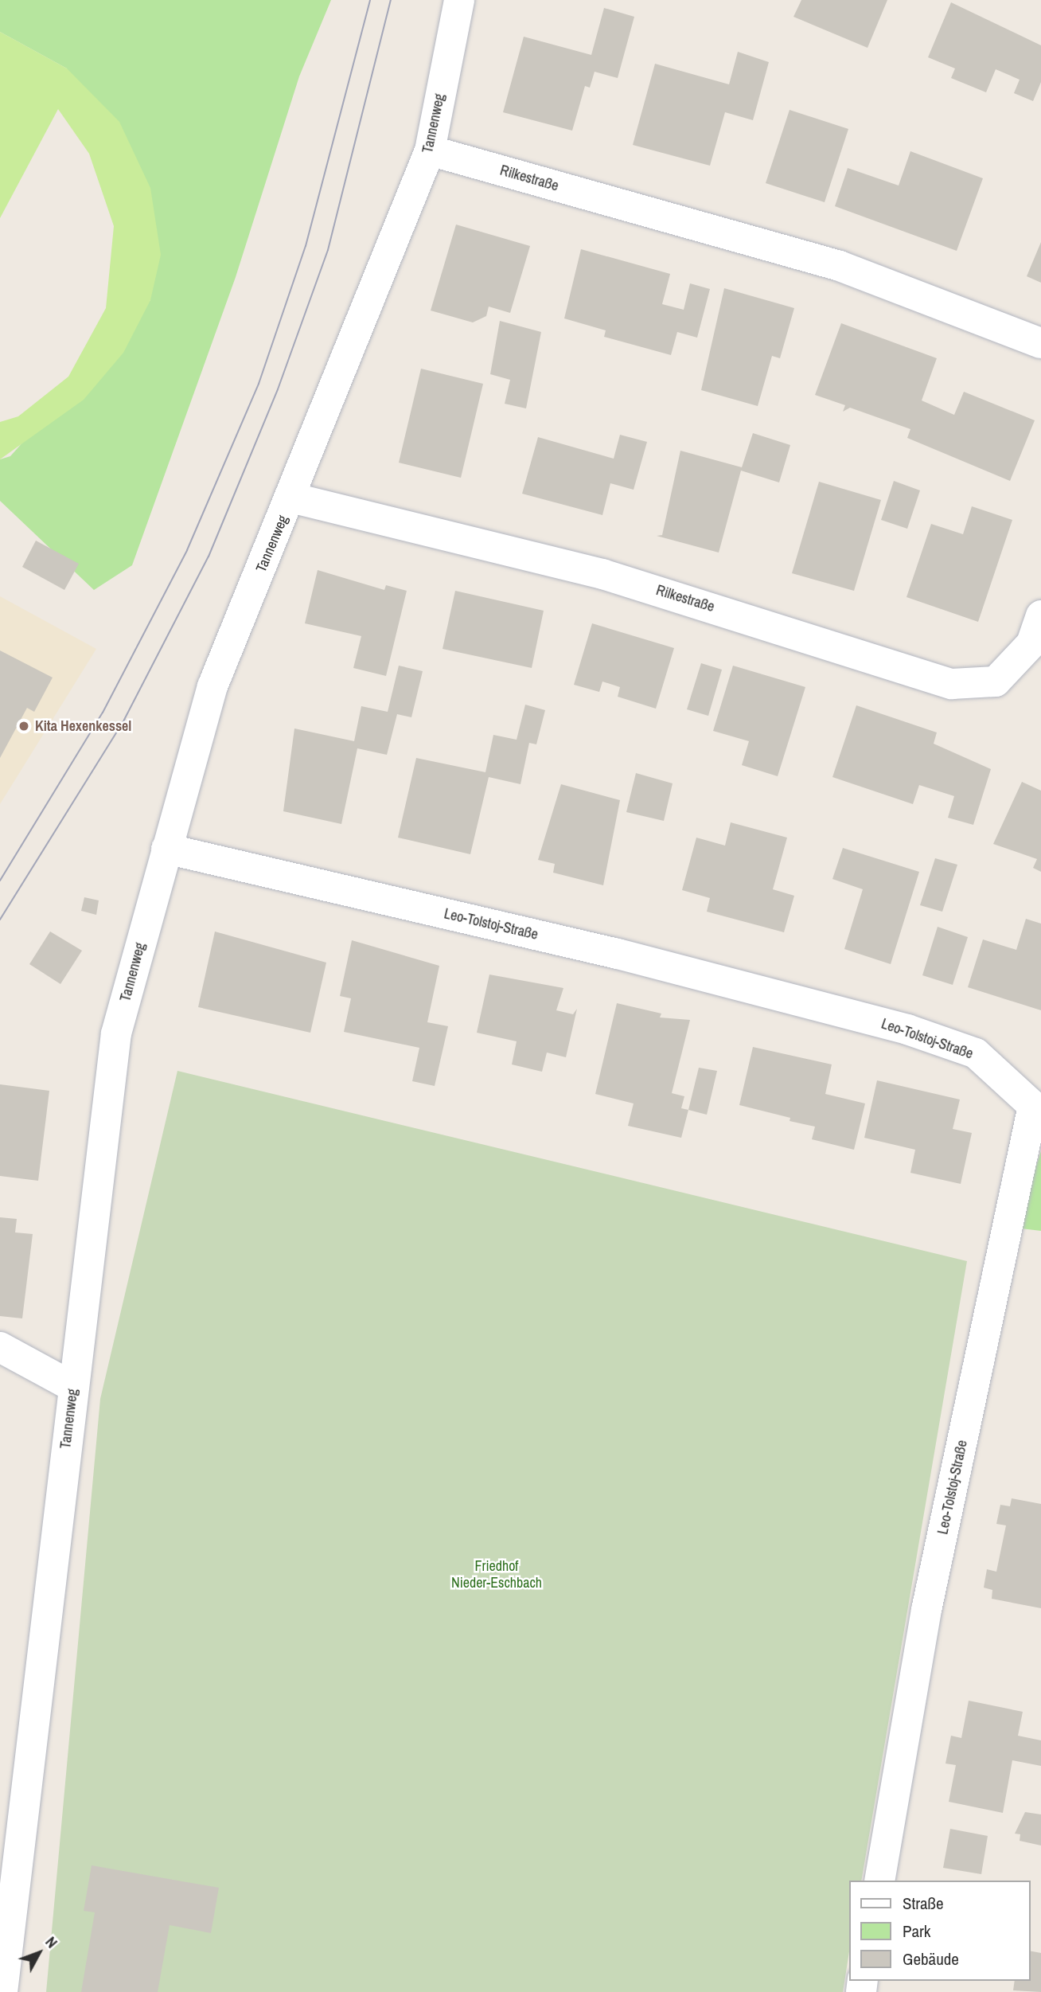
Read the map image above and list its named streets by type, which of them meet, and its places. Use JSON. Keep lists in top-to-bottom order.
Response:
{
  "streets": {
    "street": ["Tannenweg", "Rilkestraße", "Leo-Tolstoj-Straße"]
  },
  "crossings": [
    ["Tannenweg", "Rilkestraße"],
    ["Tannenweg", "Leo-Tolstoj-Straße"]
  ],
  "parks": ["Friedhof Nieder-Eschbach"],
  "places": ["Kita Hexenkessel"],
  "legend": ["Straße", "Park", "Gebäude"],
  "north": "top right"
}
